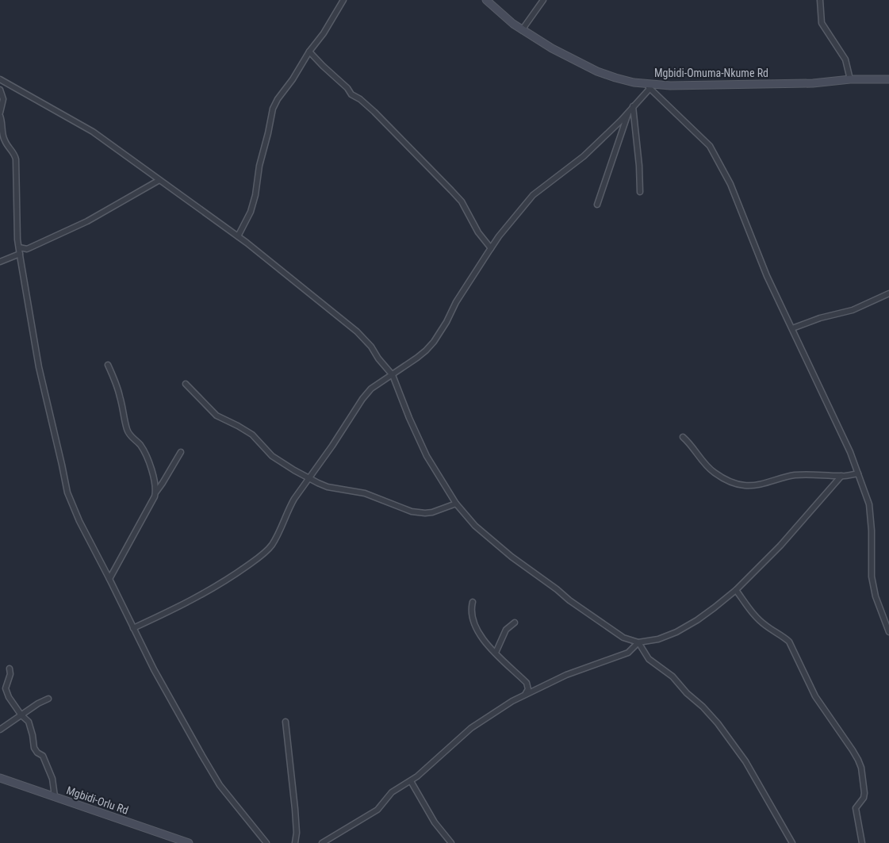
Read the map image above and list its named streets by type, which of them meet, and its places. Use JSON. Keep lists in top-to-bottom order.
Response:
{
  "streets": {
    "street": ["Mgbidi-Omuma-Nkume Rd", "Mgbidi-Orlu Rd"]
  }
}
